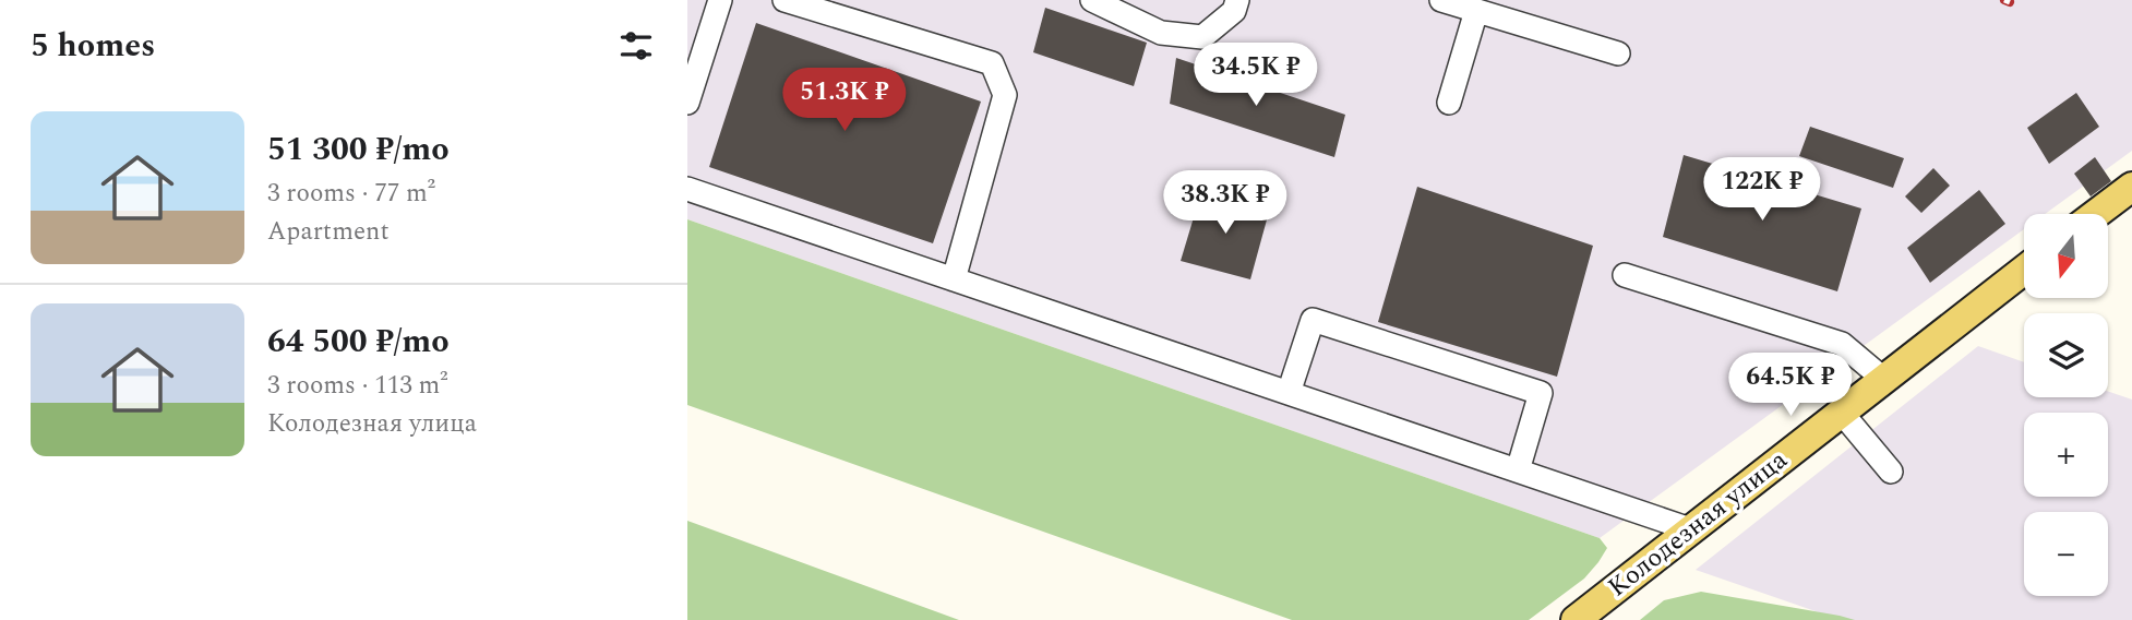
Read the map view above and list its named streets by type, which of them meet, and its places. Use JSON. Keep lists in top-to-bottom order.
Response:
{
  "streets": {
    "main road": ["Колодезная улица"]
  },
  "north": "bottom",
  "page": {
    "heading": "5 homes",
    "price": [
      "34.5K ₽",
      "51.3K ₽",
      "122K ₽",
      "38.3K ₽",
      "64.5K ₽"
    ],
    "list": [
      {
        "name": "51 300 ₽/mo",
        "note": "3 rooms · 77 m² · Apartment"
      },
      {
        "name": "64 500 ₽/mo",
        "note": "3 rooms · 113 m² · Колодезная улица"
      }
    ],
    "map_buttons": ["+", "−"]
  }
}
